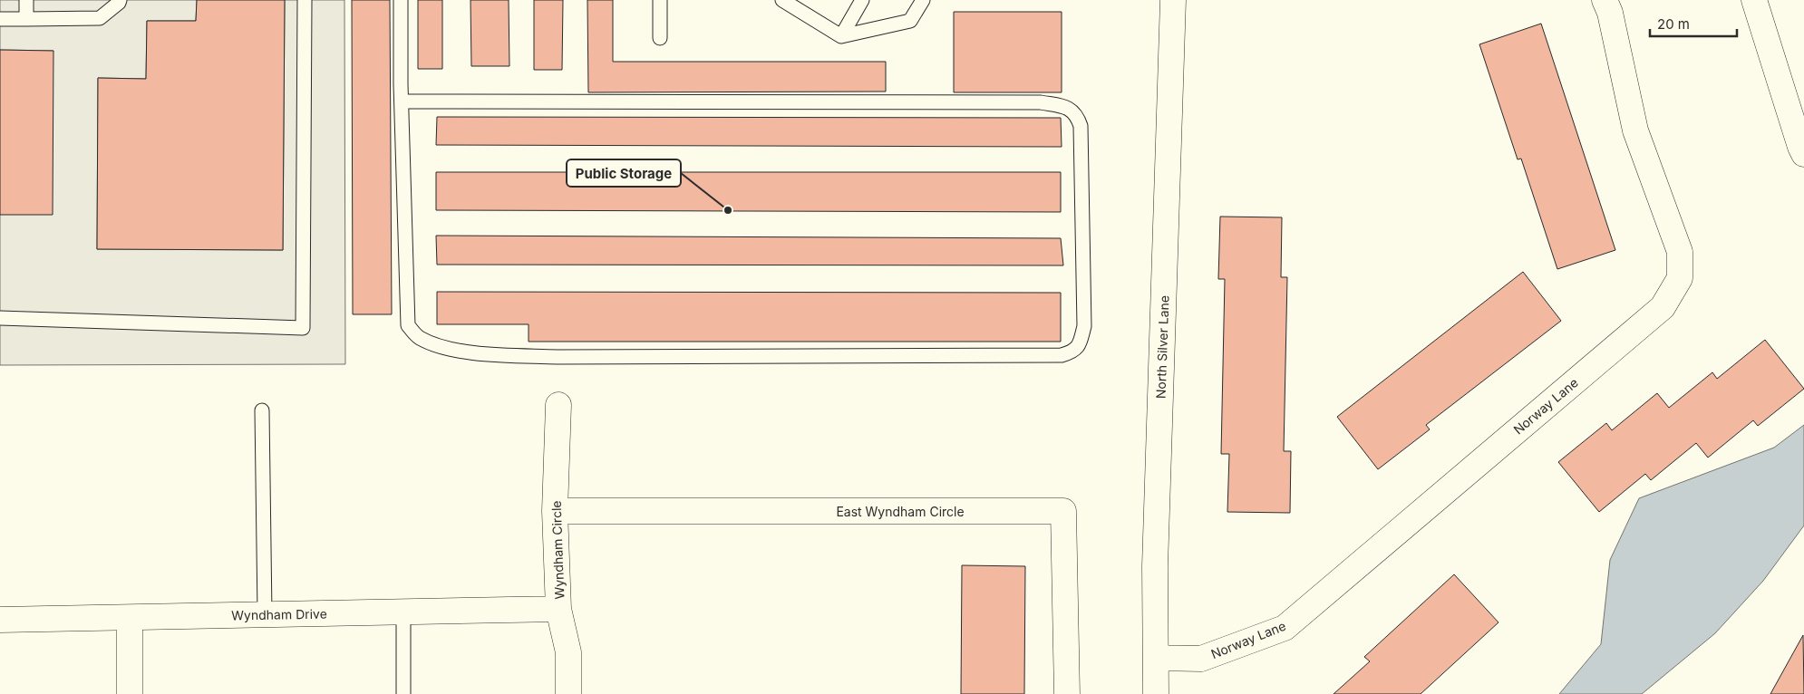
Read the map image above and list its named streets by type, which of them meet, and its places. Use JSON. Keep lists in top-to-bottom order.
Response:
{
  "streets": {
    "street": [
      "North Silver Lane",
      "Norway Lane",
      "East Wyndham Circle",
      "Wyndham Circle",
      "Wyndham Drive"
    ]
  },
  "crossings": [
    ["North Silver Lane", "Norway Lane"],
    ["East Wyndham Circle", "Wyndham Circle"],
    ["Wyndham Circle", "Wyndham Drive"]
  ],
  "places": ["Public Storage"],
  "scale_bar": "20 m"
}
